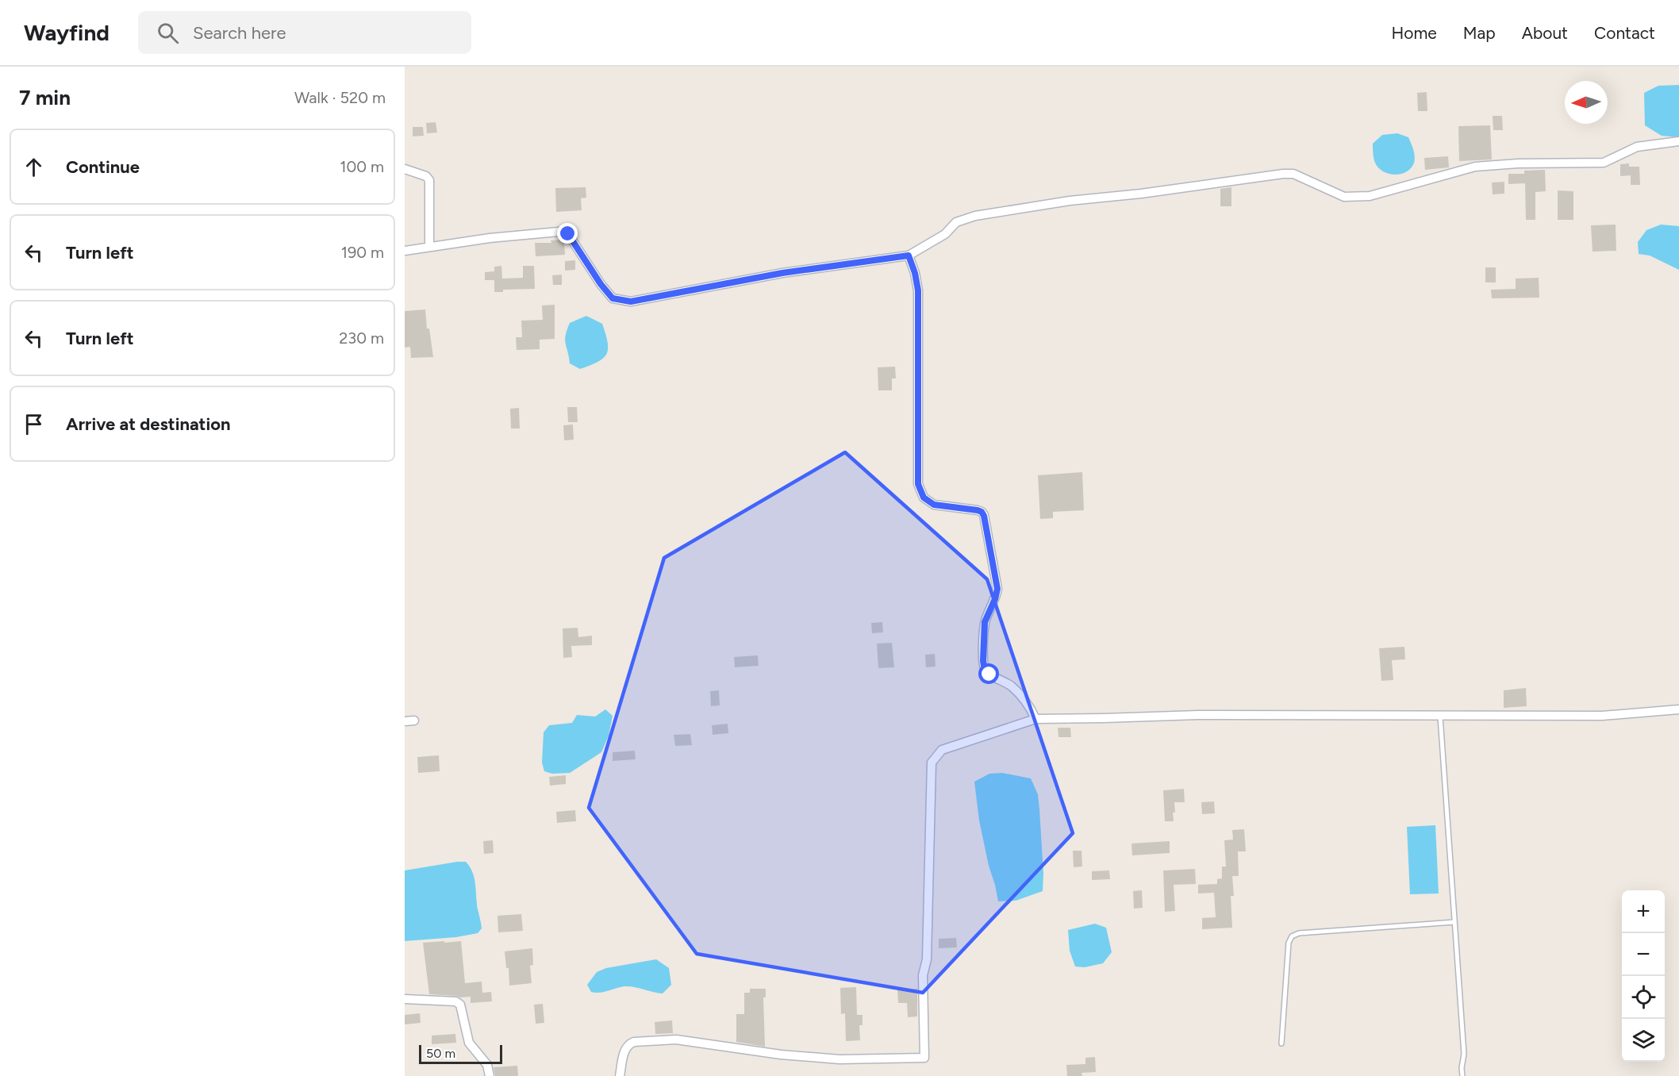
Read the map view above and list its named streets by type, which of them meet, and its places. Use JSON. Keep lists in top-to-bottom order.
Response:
{
  "scale_bar": "50 m",
  "north": "left",
  "page": {
    "header": "Wayfind",
    "search": "Search here",
    "nav": [
      "Home",
      "Map",
      "About",
      "Contact"
    ],
    "heading": ["7 min", "Walk · 520 m"],
    "list": [
      ["Continue", "100 m"],
      ["Turn left", "190 m"],
      ["Turn left", "230 m"],
      "Arrive at destination"
    ],
    "map_buttons": ["+", "−"],
    "scale": "50 m"
  }
}
